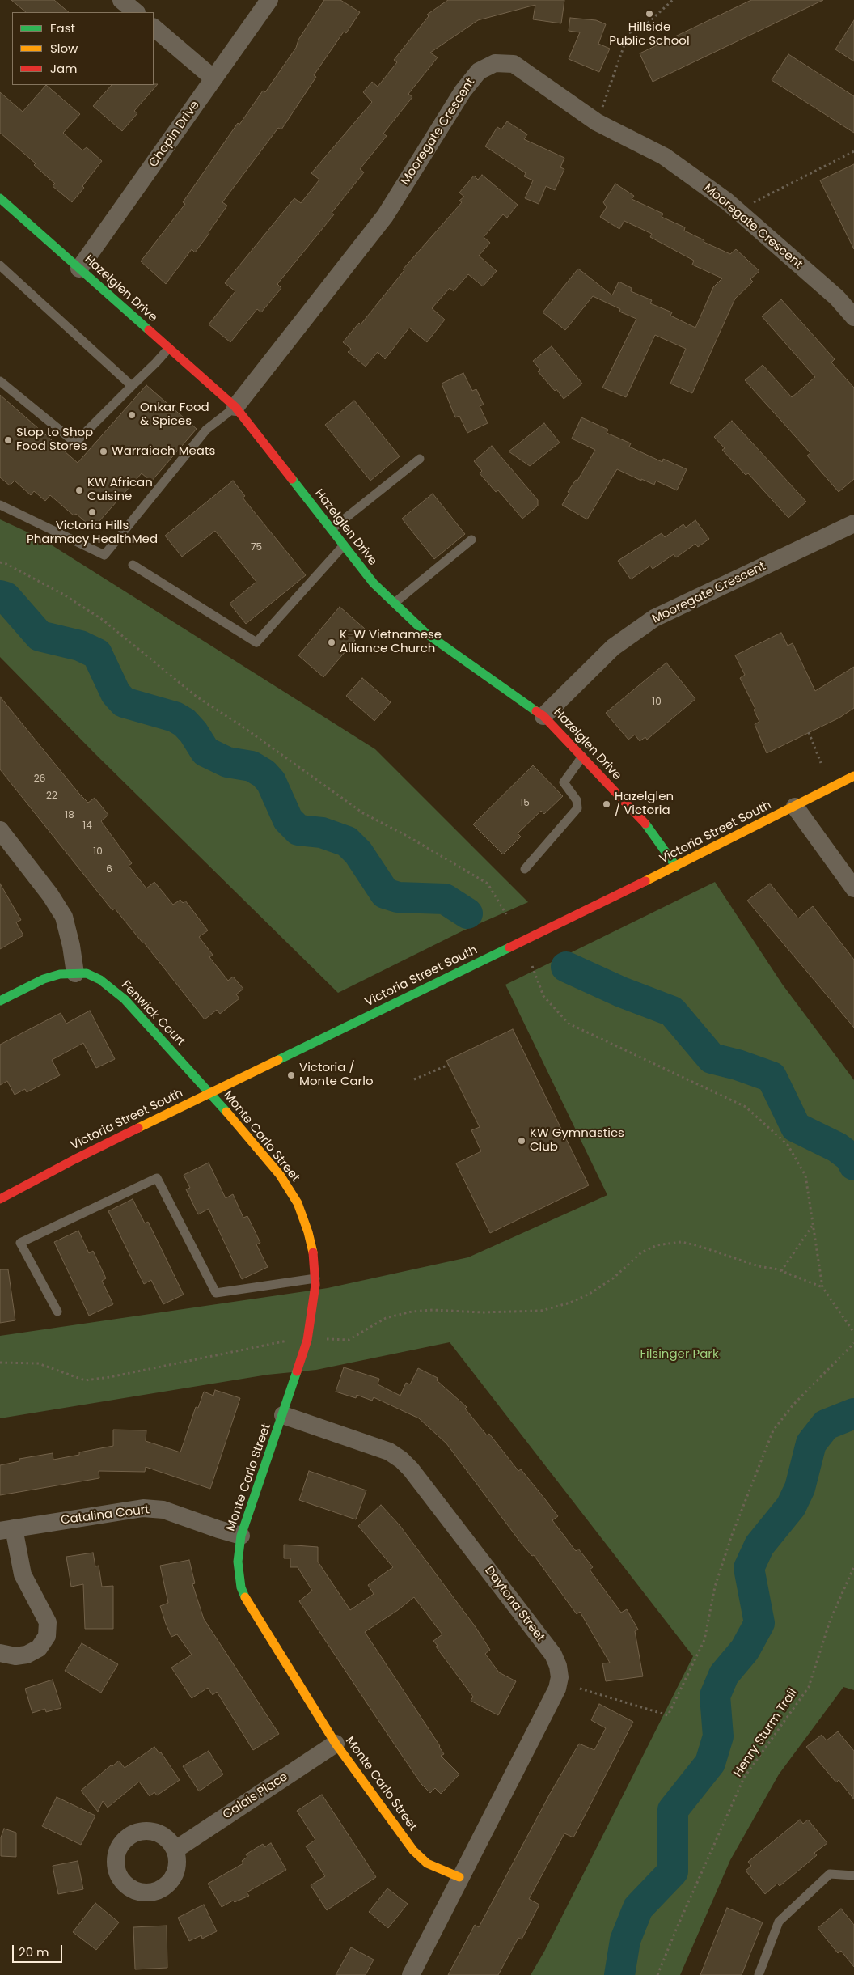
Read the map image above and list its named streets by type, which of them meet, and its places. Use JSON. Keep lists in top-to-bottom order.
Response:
{
  "streets": {
    "street": [
      "Mooregate Crescent",
      "Chopin Drive",
      "Hazelglen Drive",
      "Victoria Street South",
      "Fenwick Court",
      "Monte Carlo Street",
      "Catalina Court",
      "Daytona Street",
      "Calais Place"
    ],
    "path": ["Henry Sturm Trail"]
  },
  "crossings": [
    ["Mooregate Crescent", "Hazelglen Drive"],
    ["Chopin Drive", "Hazelglen Drive"],
    ["Hazelglen Drive", "Victoria Street South"],
    ["Victoria Street South", "Fenwick Court"],
    ["Victoria Street South", "Monte Carlo Street"],
    ["Fenwick Court", "Monte Carlo Street"],
    ["Monte Carlo Street", "Catalina Court"],
    ["Monte Carlo Street", "Daytona Street"],
    ["Monte Carlo Street", "Calais Place"]
  ],
  "parks": ["Filsinger Park"],
  "places": [
    "Hillside Public School",
    "Onkar Food & Spices",
    "Stop to Shop Food Stores",
    "Warraiach Meats",
    "KW African Cuisine",
    "Victoria Hills Pharmacy HealthMed",
    "K-W Vietnamese Alliance Church",
    "Hazelglen / Victoria",
    "Victoria / Monte Carlo",
    "KW Gymnastics Club"
  ],
  "house_numbers": [
    "75",
    "10",
    "26",
    "22",
    "15",
    "18",
    "14",
    "10",
    "6"
  ],
  "legend": ["Fast", "Slow", "Jam"],
  "scale_bar": "20 m"
}
